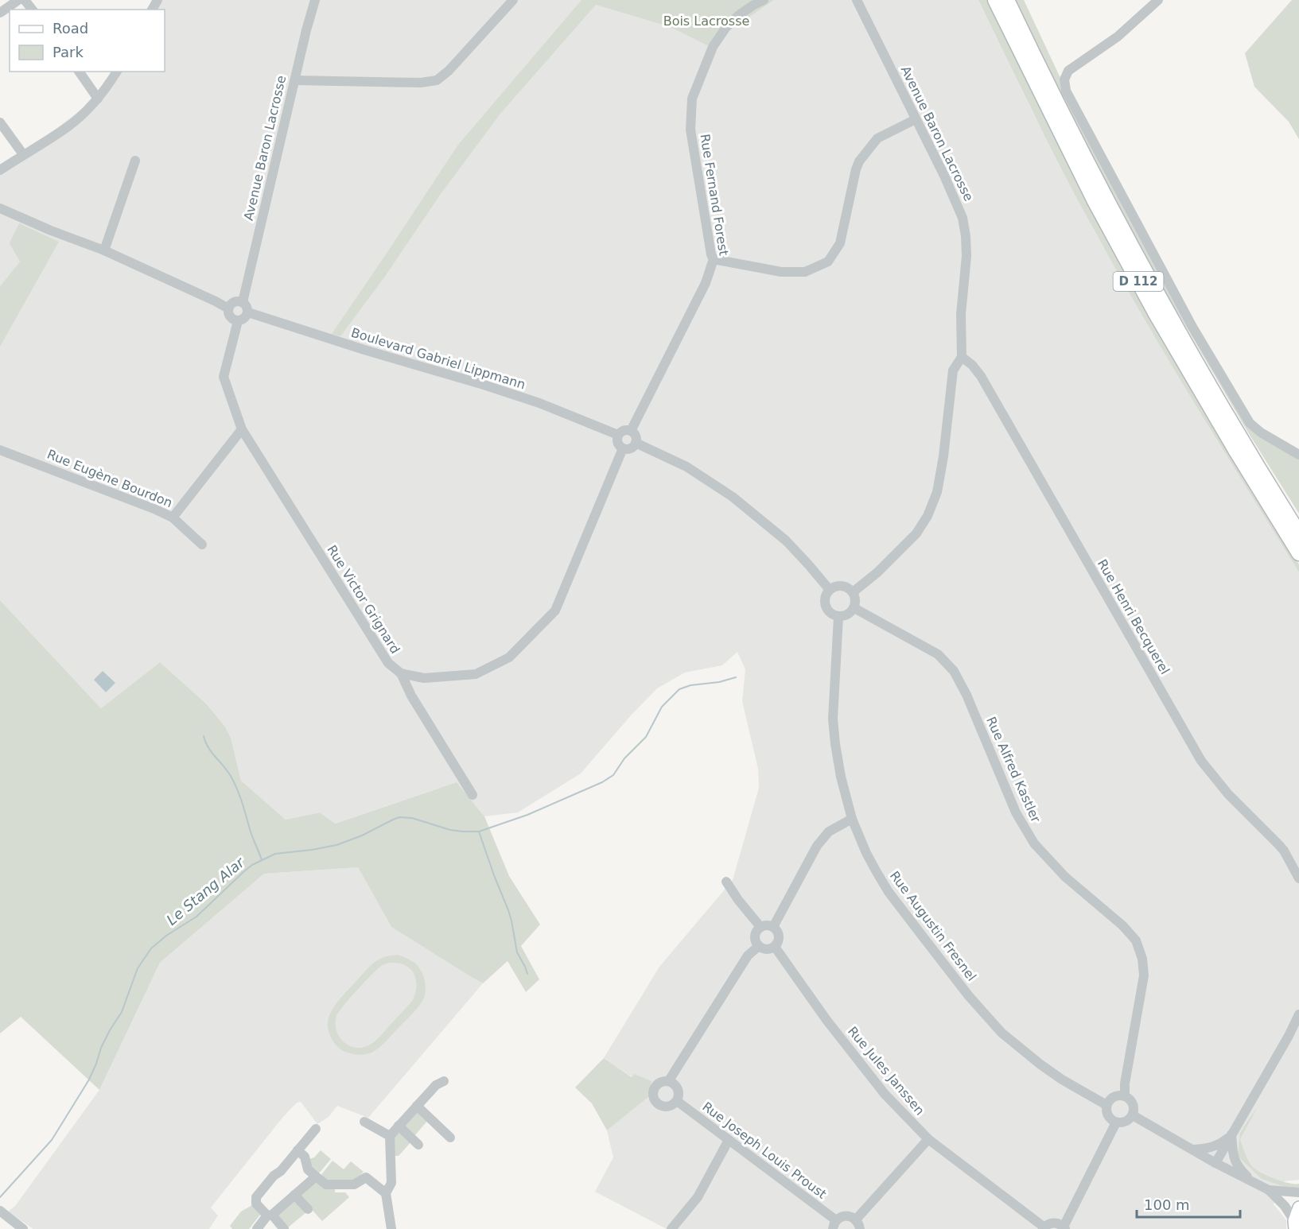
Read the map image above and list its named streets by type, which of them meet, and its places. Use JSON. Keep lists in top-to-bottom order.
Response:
{
  "streets": {
    "highway": ["D 112"],
    "street": [
      "Avenue Baron Lacrosse",
      "Rue Fernand Forest",
      "Boulevard Gabriel Lippmann",
      "Rue Eugène Bourdon",
      "Rue Victor Grignard",
      "Rue Henri Becquerel",
      "Rue Alfred Kastler",
      "Rue Augustin Fresnel",
      "Rue Jules Janssen",
      "Rue Joseph Louis Proust"
    ]
  },
  "crossings": [
    ["Avenue Baron Lacrosse", "Boulevard Gabriel Lippmann"],
    ["Avenue Baron Lacrosse", "Rue Victor Grignard"],
    ["Avenue Baron Lacrosse", "Rue Henri Becquerel"],
    ["Avenue Baron Lacrosse", "Rue Alfred Kastler"],
    ["Avenue Baron Lacrosse", "Rue Augustin Fresnel"],
    ["Rue Fernand Forest", "Boulevard Gabriel Lippmann"],
    ["Boulevard Gabriel Lippmann", "Rue Victor Grignard"],
    ["Rue Alfred Kastler", "Rue Augustin Fresnel"]
  ],
  "water": ["Le Stang Alar"],
  "parks": ["Bois Lacrosse"],
  "legend": ["Road", "Park"],
  "scale_bar": "100 m"
}
